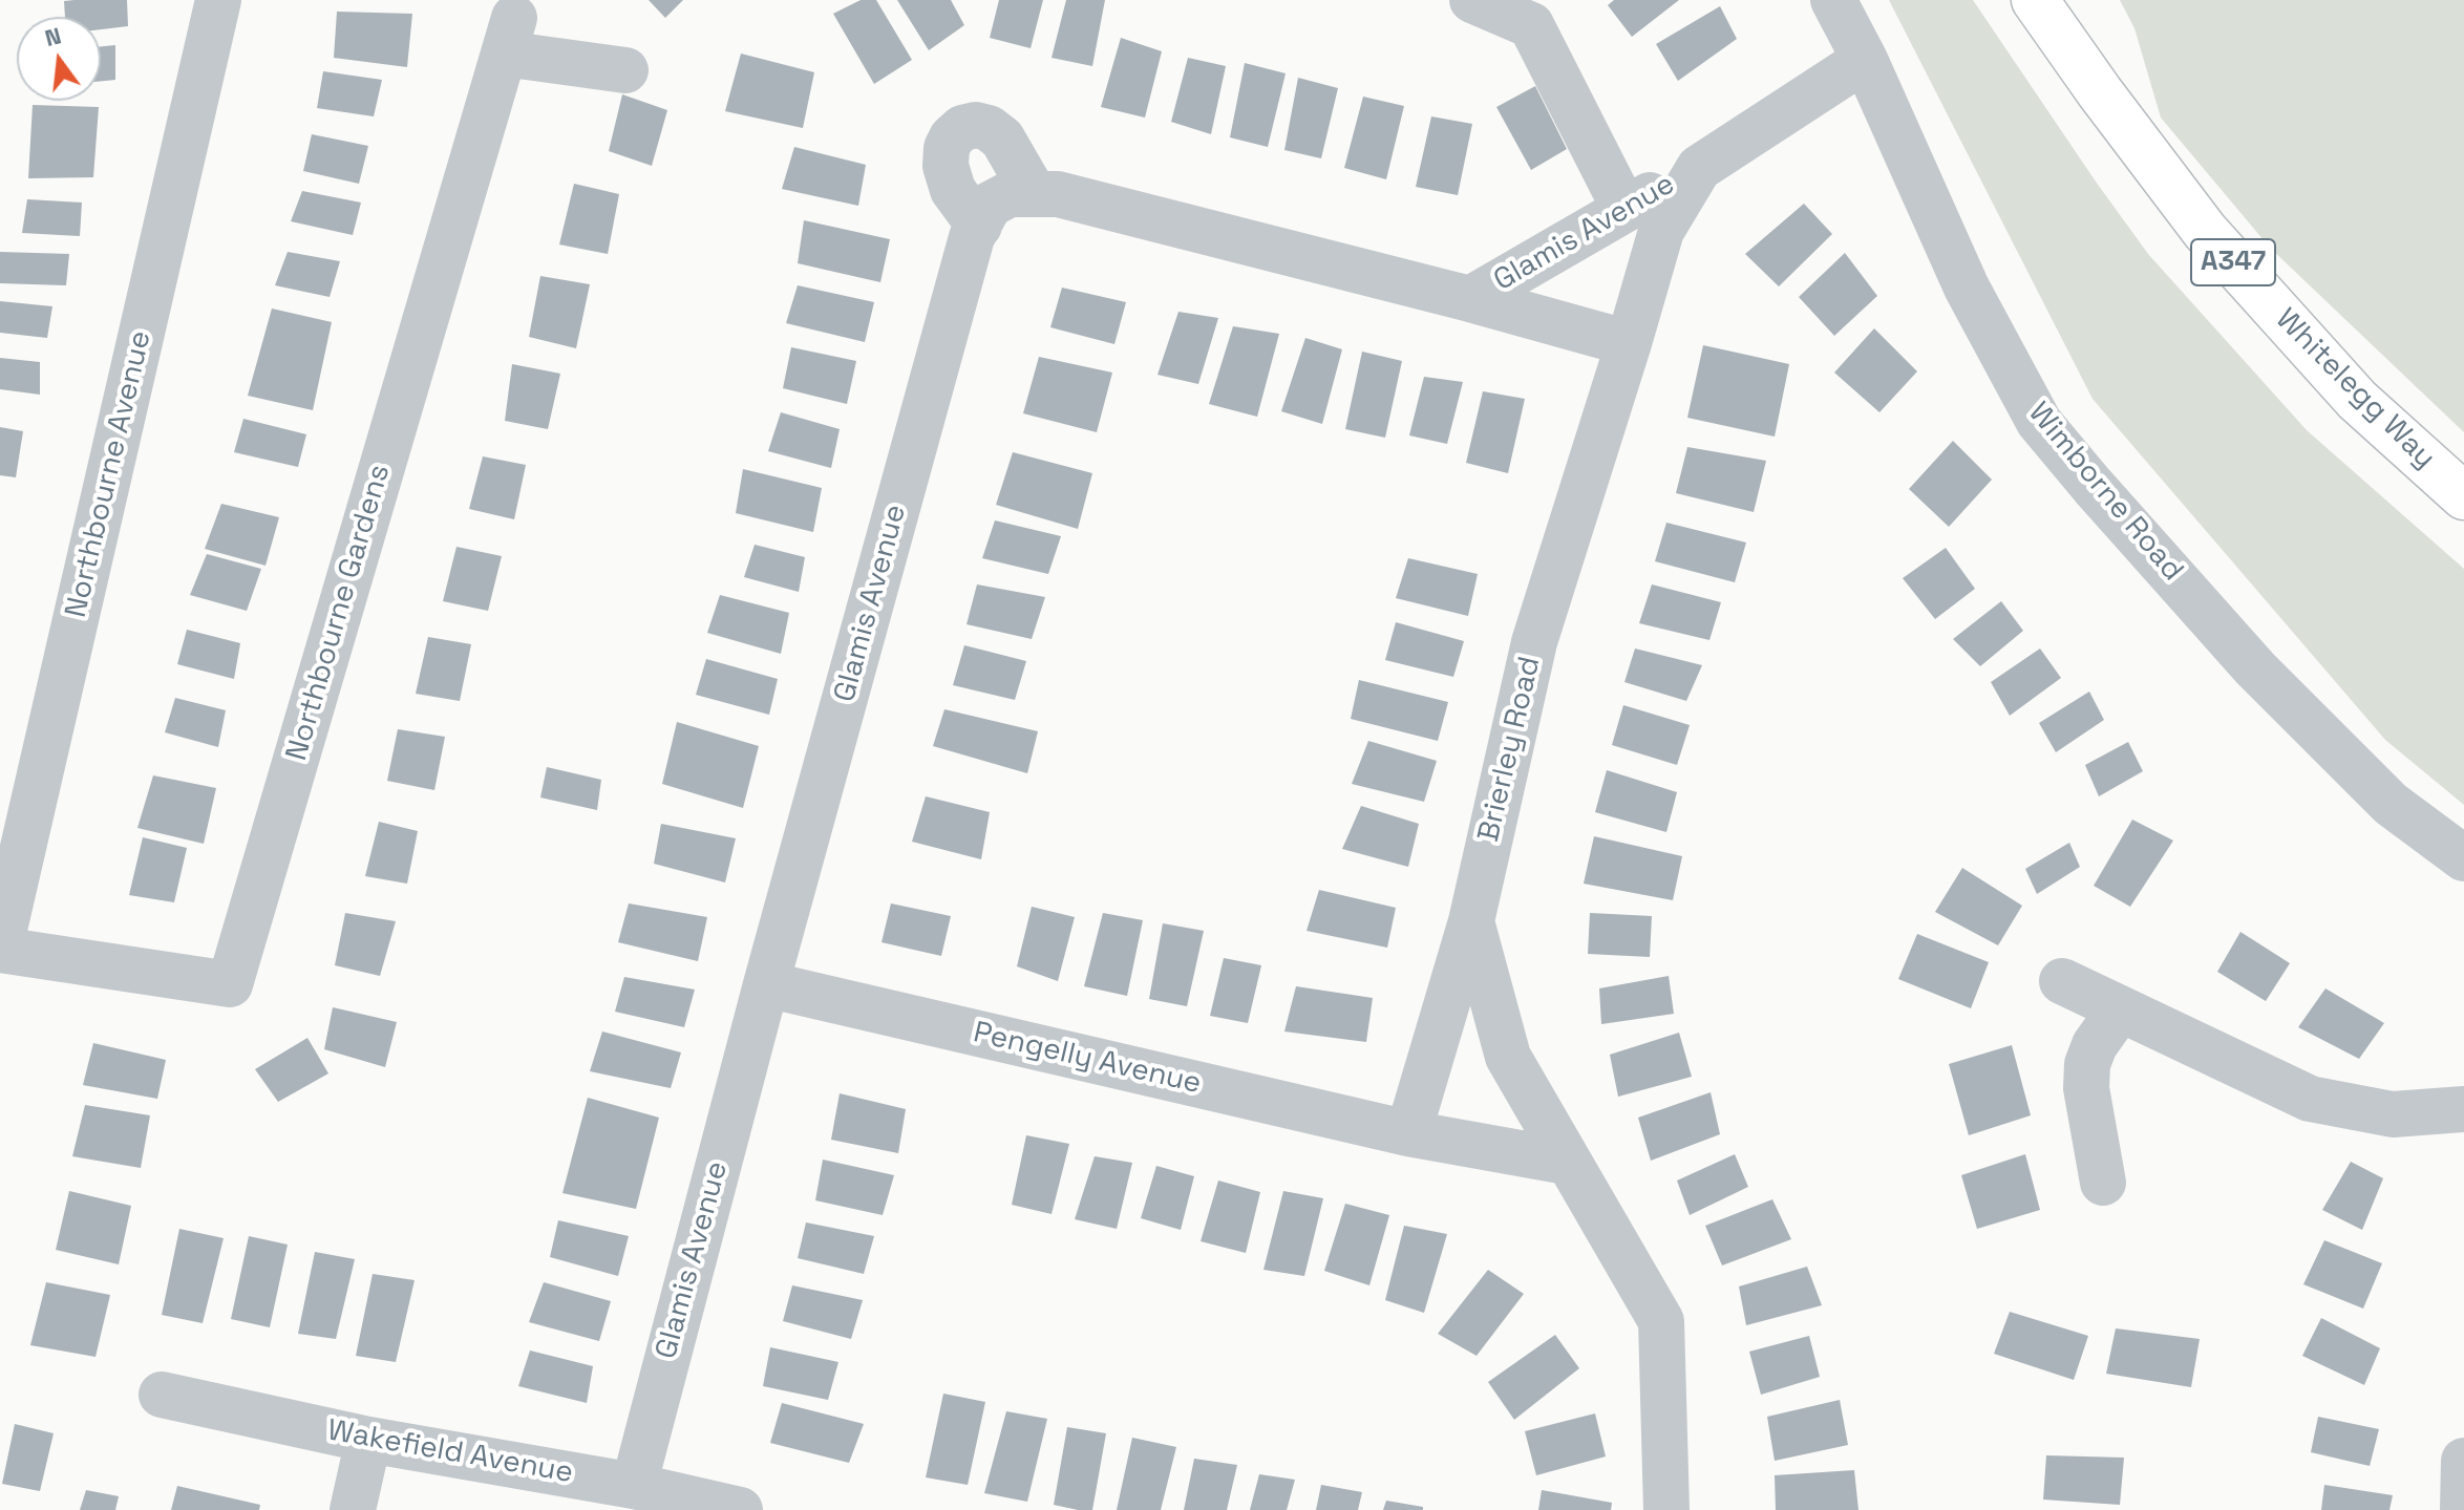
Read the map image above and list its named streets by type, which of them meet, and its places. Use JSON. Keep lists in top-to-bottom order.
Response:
{
  "streets": {
    "main road": ["A347", "Whitelegg Way"],
    "street": [
      "Glamis Avenue",
      "Northbourne Avenue",
      "Wimborne Road",
      "Northbourne Gardens",
      "Brierley Road",
      "Pengelly Avenue",
      "Wakefield Avenue"
    ]
  },
  "crossings": [
    ["Glamis Avenue", "Brierley Road"],
    ["Glamis Avenue", "Pengelly Avenue"],
    ["Glamis Avenue", "Wakefield Avenue"],
    ["Northbourne Avenue", "Northbourne Gardens"],
    ["Wimborne Road", "Brierley Road"],
    ["Brierley Road", "Pengelly Avenue"]
  ],
  "north": "top"
}
